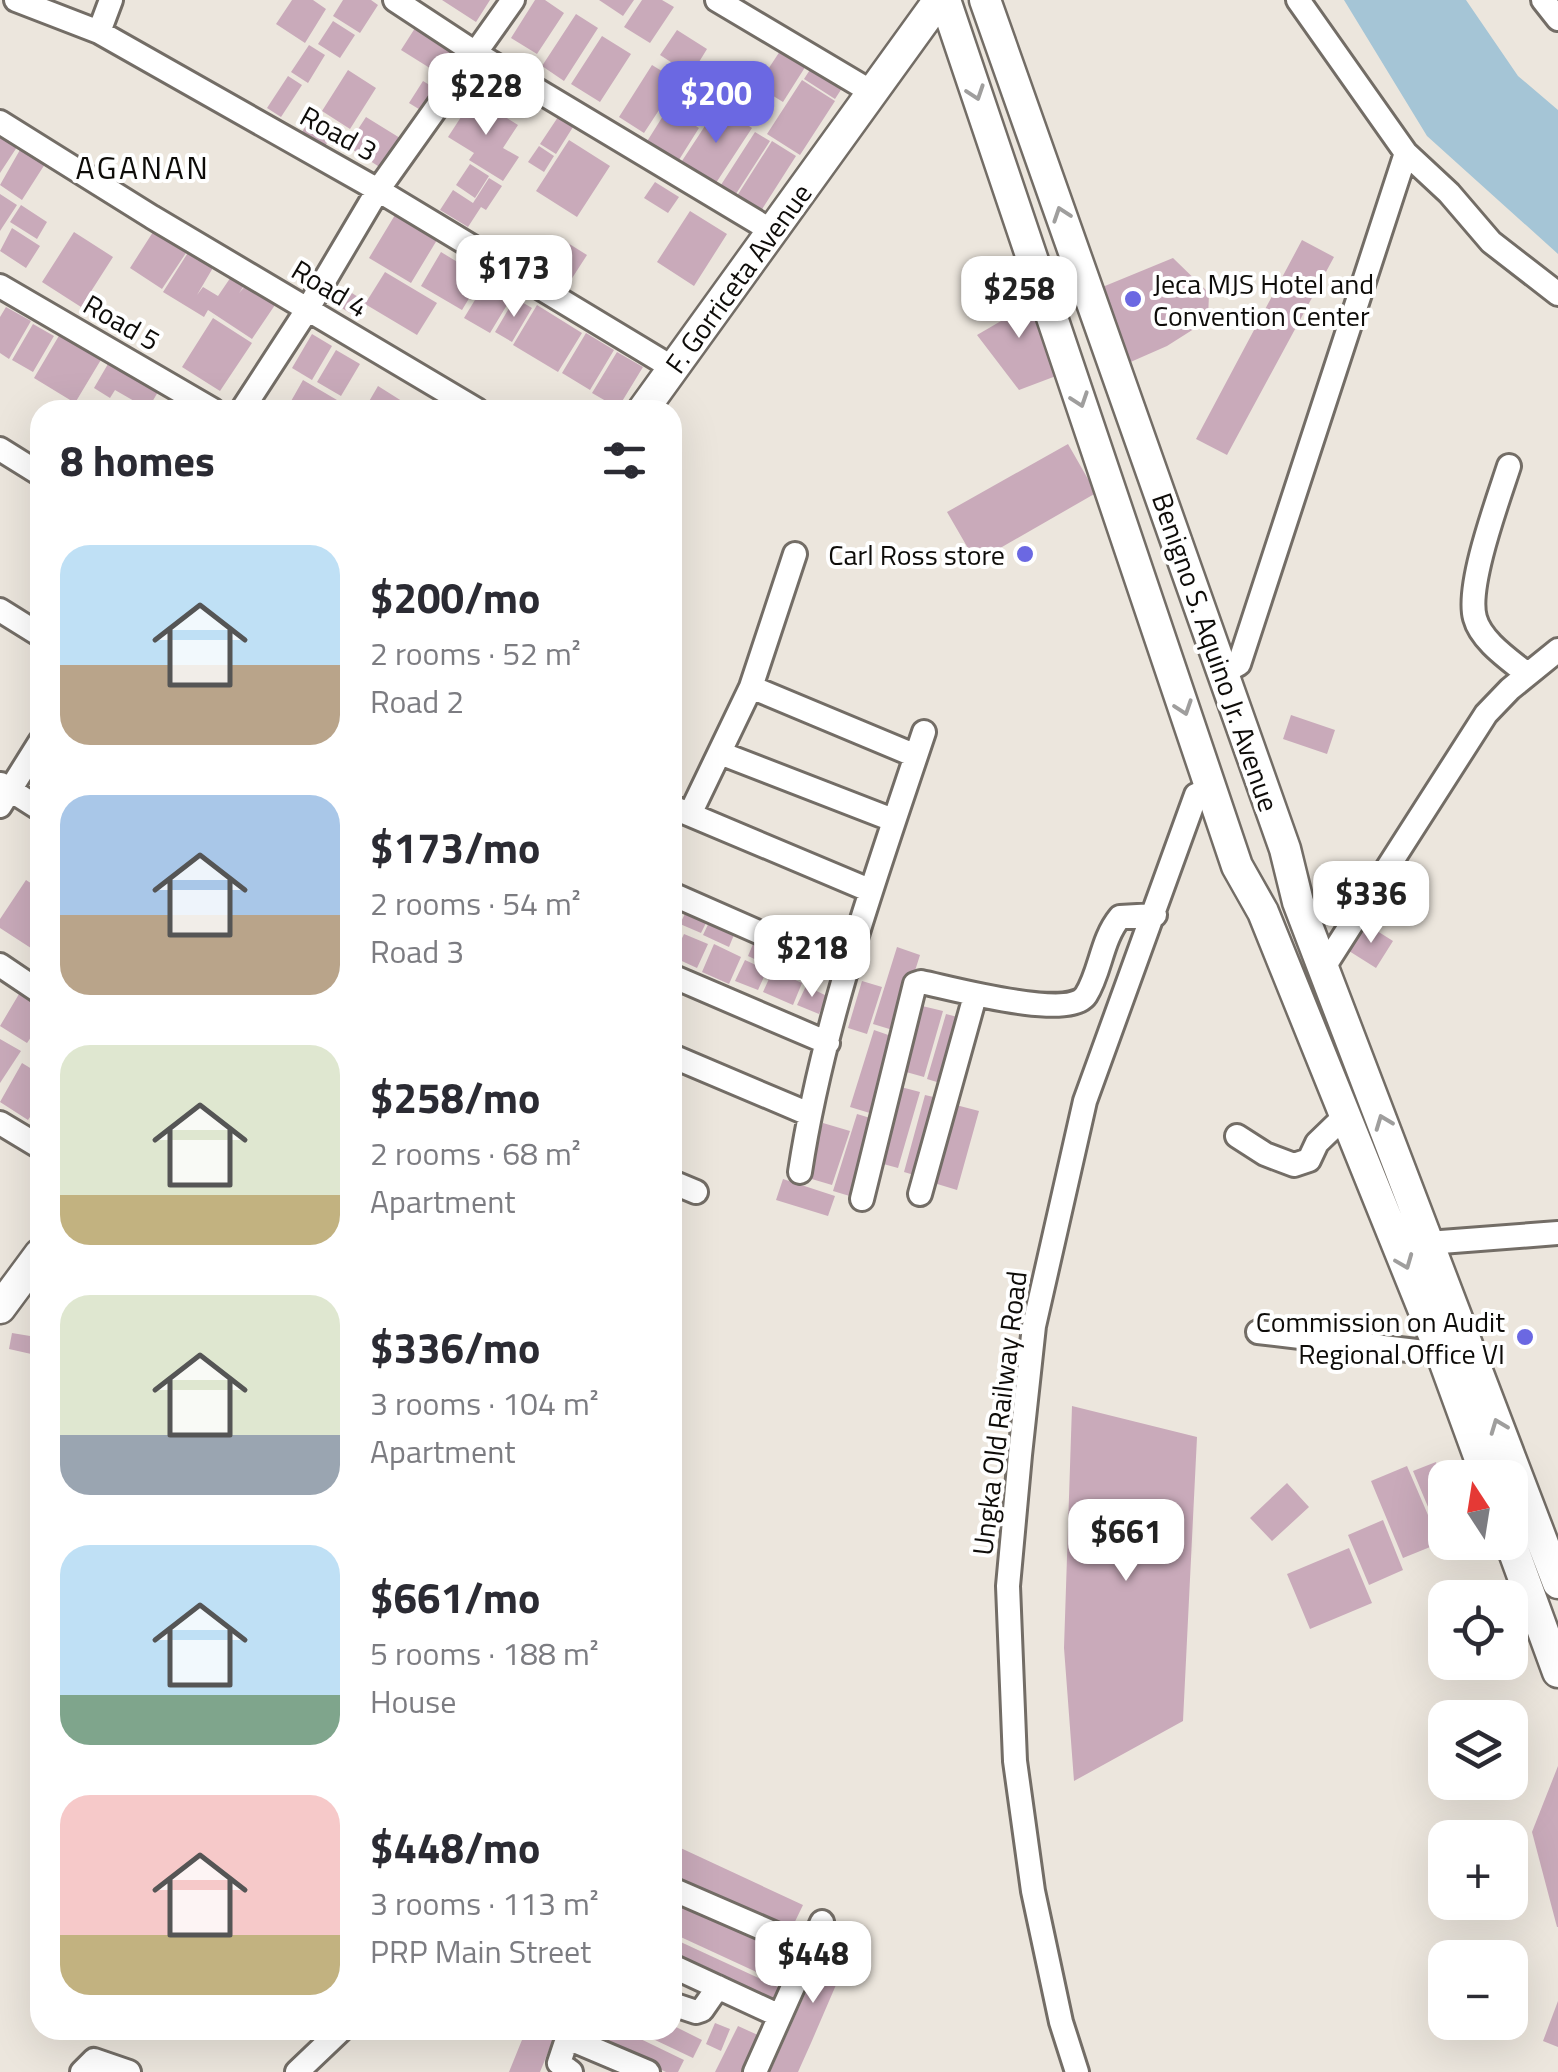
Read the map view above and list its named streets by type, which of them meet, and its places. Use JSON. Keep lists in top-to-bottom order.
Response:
{
  "streets": {
    "main road": ["F. Gorriceta Avenue", "Benigno S. Aquino Jr. Avenue"],
    "street": [
      "Road 3",
      "Road 4",
      "Road 5",
      "Ungka Old Railway Road"
    ]
  },
  "crossings": [
    ["Road 3", "F. Gorriceta Avenue"],
    ["F. Gorriceta Avenue", "Benigno S. Aquino Jr. Avenue"],
    ["Benigno S. Aquino Jr. Avenue", "Ungka Old Railway Road"]
  ],
  "districts": ["AGANAN"],
  "places": ["Jeca MJS Hotel and Convention Center", "Carl Ross store", "Commission on Audit Regional Office VI"],
  "north": "top",
  "page": {
    "price": [
      "$228",
      "$200",
      "$173",
      "$258",
      "$336",
      "$218",
      "$661",
      "$448"
    ],
    "heading": "8 homes",
    "list": [
      {
        "name": "$200/mo",
        "note": "2 rooms · 52 m² · Road 2"
      },
      {
        "name": "$173/mo",
        "note": "2 rooms · 54 m² · Road 3"
      },
      {
        "name": "$258/mo",
        "note": "2 rooms · 68 m² · Apartment"
      },
      {
        "name": "$336/mo",
        "note": "3 rooms · 104 m² · Apartment"
      },
      {
        "name": "$661/mo",
        "note": "5 rooms · 188 m² · House"
      },
      {
        "name": "$448/mo",
        "note": "3 rooms · 113 m² · PRP Main Street"
      }
    ],
    "map_buttons": ["+", "−"]
  }
}
